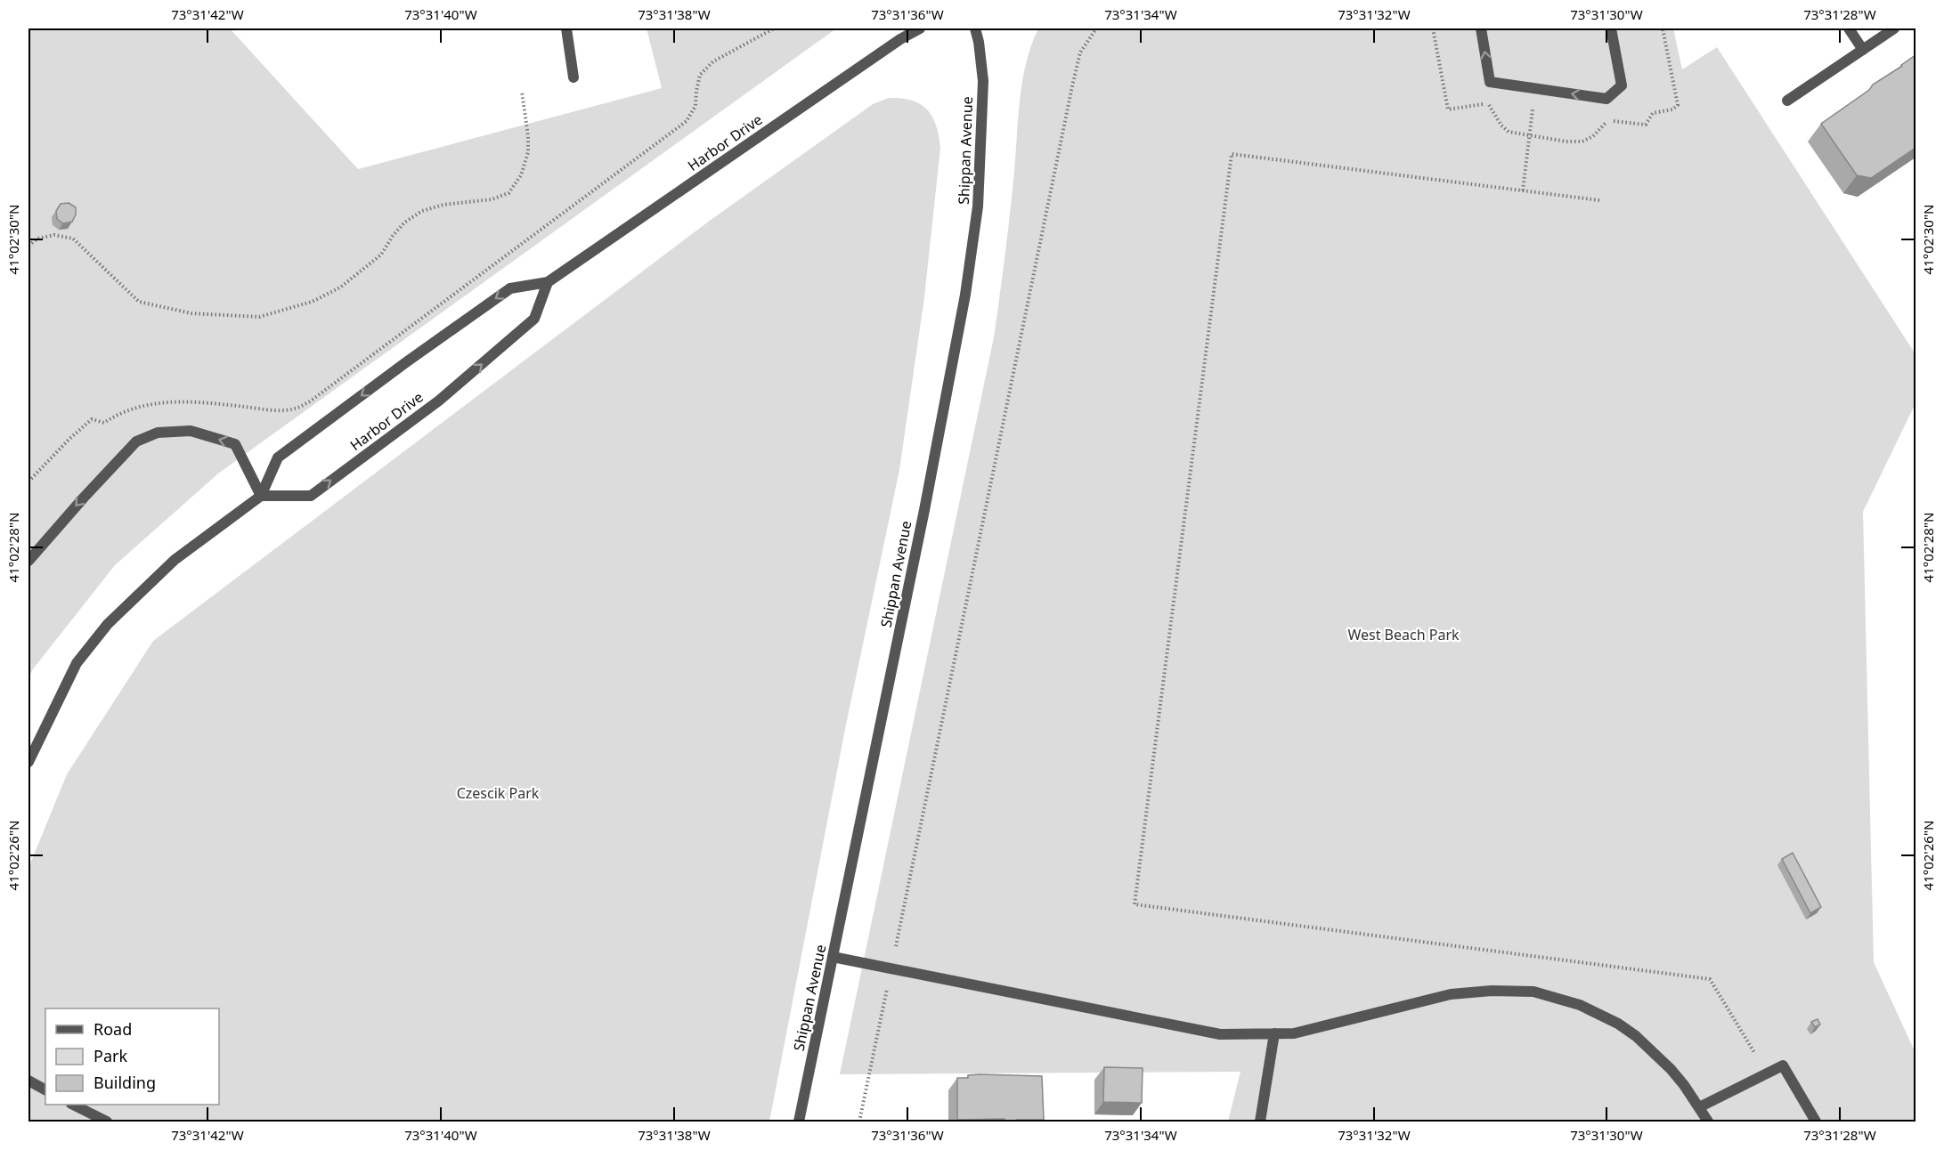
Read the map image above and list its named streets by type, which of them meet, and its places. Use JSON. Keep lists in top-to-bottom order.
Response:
{
  "streets": {
    "street": ["Harbor Drive", "Shippan Avenue"]
  },
  "parks": ["West Beach Park", "Czescik Park"],
  "legend": ["Road", "Park", "Building"],
  "coordinates": [
    "73°31'42\"W",
    "73°31'40\"W",
    "73°31'38\"W",
    "73°31'36\"W",
    "73°31'34\"W",
    "73°31'32\"W",
    "73°31'30\"W",
    "73°31'28\"W",
    "41°02'30\"N",
    "41°02'28\"N",
    "41°02'26\"N"
  ]
}
